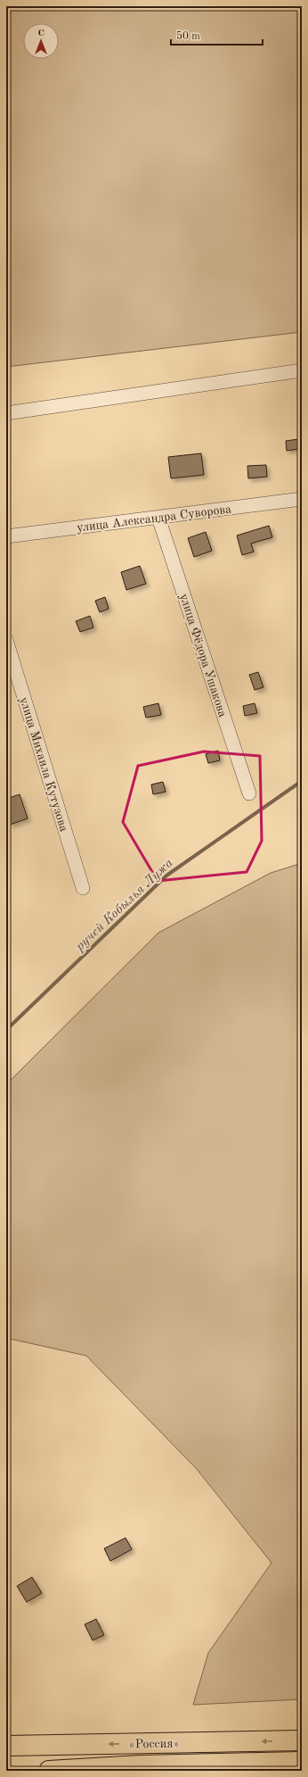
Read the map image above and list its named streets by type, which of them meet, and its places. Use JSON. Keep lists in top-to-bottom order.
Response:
{
  "streets": {
    "highway": ["«Россия»"],
    "street": ["улица Александра Суворова", "улица Фёдора Ушакова", "улица Михаила Кутузова"]
  },
  "crossings": [
    ["улица Александра Суворова", "улица Фёдора Ушакова"]
  ],
  "water": ["ручей Кобылья Лужа"],
  "scale_bar": "50 m",
  "north": "top"
}
